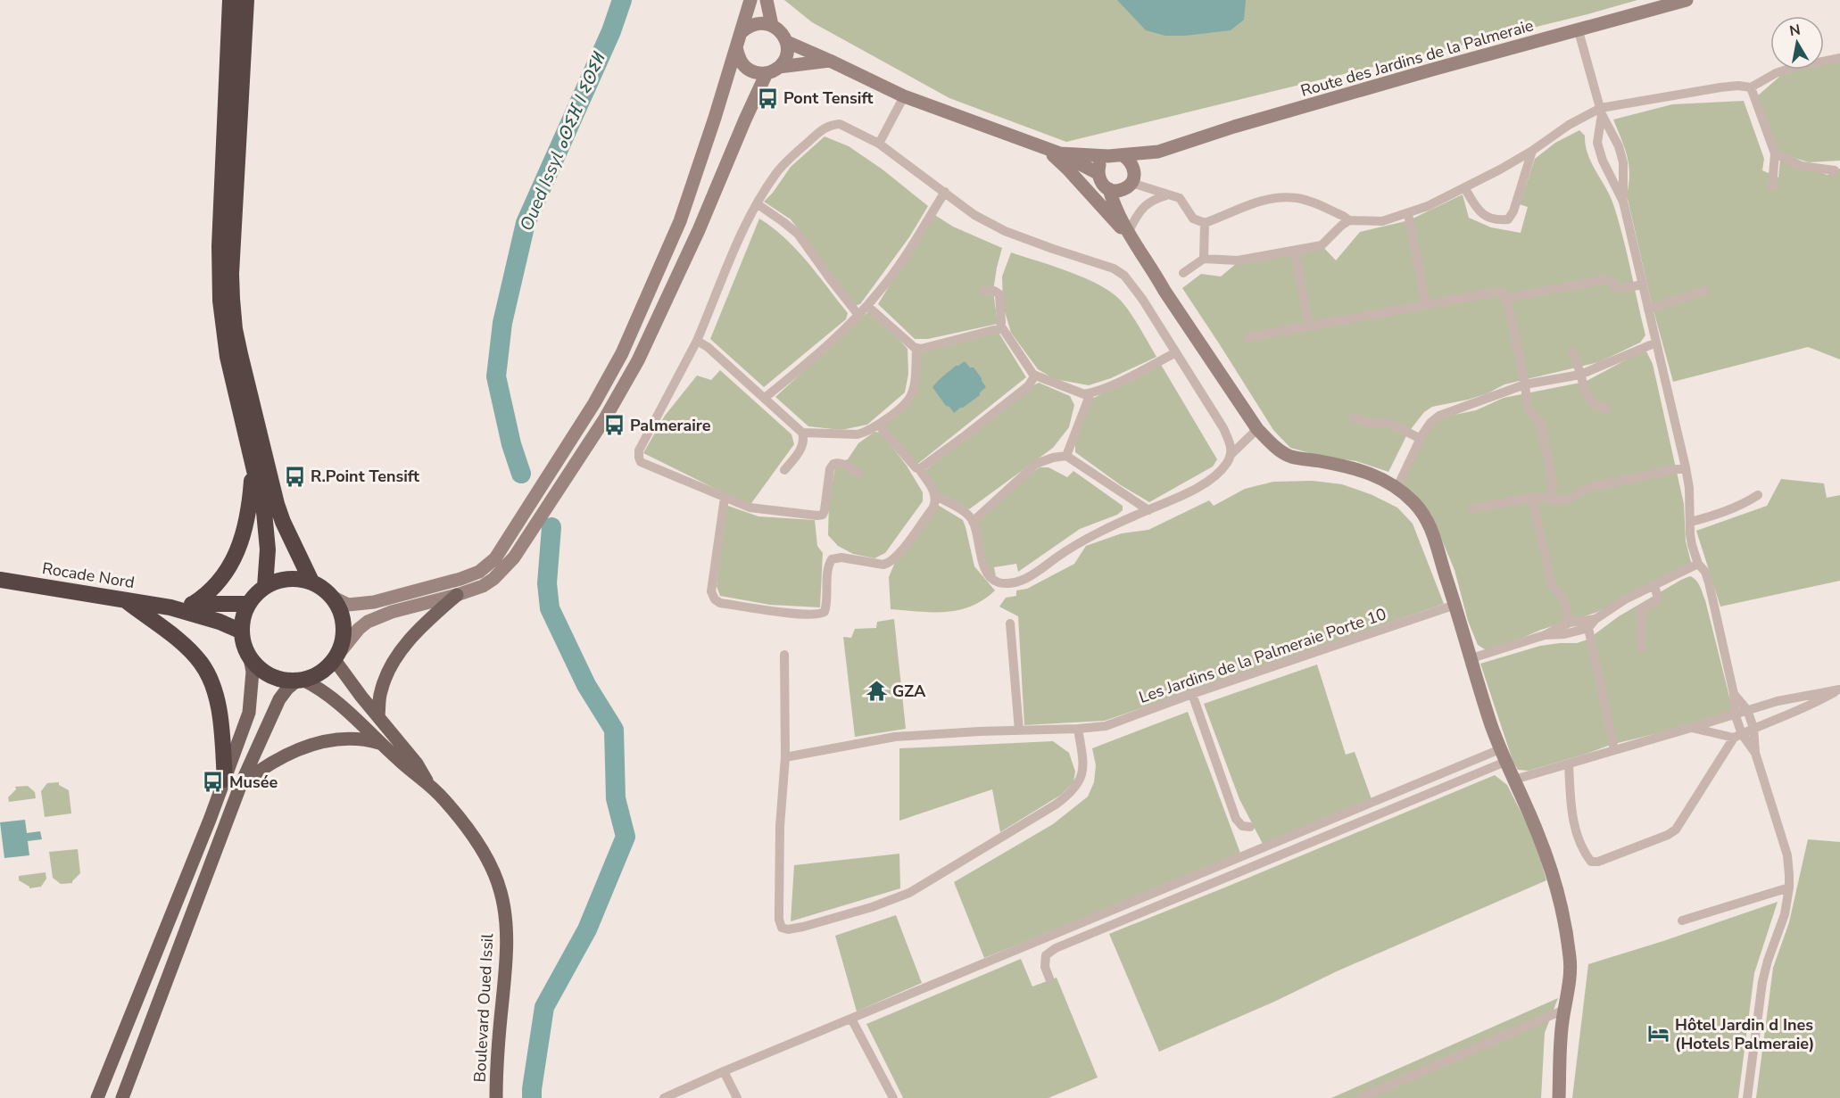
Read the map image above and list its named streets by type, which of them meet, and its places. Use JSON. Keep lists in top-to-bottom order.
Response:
{
  "streets": {
    "highway": ["Rocade Nord"],
    "main road": ["Boulevard Oued Issil"],
    "street": ["Route des Jardins de la Palmeraie", "Les Jardins de la Palmeraie Porte 10"]
  },
  "water": ["Oued Issyl ⴰⵙⵉⴼ ⵏ ⵉⵙⵉⵍ"],
  "places": {
    "bus stop": [
      "Pont Tensift",
      "Palmeraire",
      "R.Point Tensift",
      "Musée"
    ],
    "temple": ["GZA"],
    "hotel": ["Hôtel Jardin d Ines (Hotels Palmeraie)"]
  },
  "north": "top"
}
